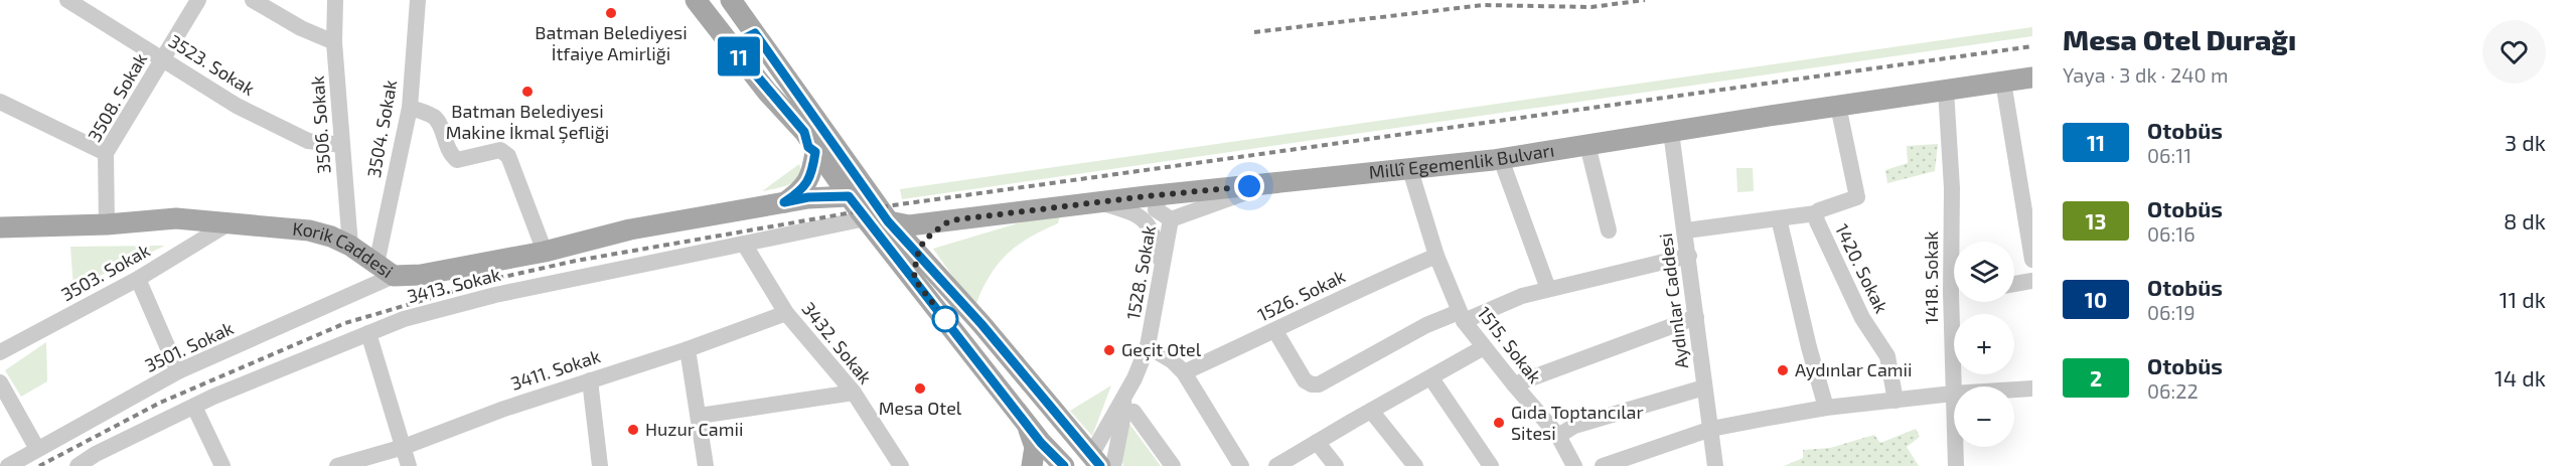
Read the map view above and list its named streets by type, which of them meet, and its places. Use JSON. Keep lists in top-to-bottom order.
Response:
{
  "streets": {
    "main road": ["Millî Egemenlik Bulvarı", "Korik Caddesi"],
    "street": [
      "3523. Sokak",
      "3508. Sokak",
      "3506. Sokak",
      "3504. Sokak",
      "1420. Sokak",
      "3503. Sokak",
      "1528. Sokak",
      "1418. Sokak",
      "3413. Sokak",
      "1526. Sokak",
      "Aydınlar Caddesi",
      "3432. Sokak",
      "1515. Sokak",
      "3501. Sokak",
      "3411. Sokak"
    ]
  },
  "crossings": [
    ["3523. Sokak", "3508. Sokak"],
    ["3523. Sokak", "3506. Sokak"],
    ["3508. Sokak", "Korik Caddesi"],
    ["3506. Sokak", "Korik Caddesi"],
    ["3504. Sokak", "Korik Caddesi"],
    ["Millî Egemenlik Bulvarı", "1420. Sokak"],
    ["Millî Egemenlik Bulvarı", "1528. Sokak"],
    ["Millî Egemenlik Bulvarı", "1418. Sokak"],
    ["Millî Egemenlik Bulvarı", "Aydınlar Caddesi"],
    ["Millî Egemenlik Bulvarı", "1515. Sokak"],
    ["Korik Caddesi", "3503. Sokak"],
    ["Korik Caddesi", "3501. Sokak"],
    ["3413. Sokak", "3432. Sokak"],
    ["1526. Sokak", "1515. Sokak"],
    ["3432. Sokak", "3411. Sokak"]
  ],
  "places": [
    "Batman Belediyesi İtfaiye Amirliği",
    "Batman Belediyesi Makine İkmal Şefliği",
    "Geçit Otel",
    "Aydınlar Camii",
    "Mesa Otel",
    "Gıda Toptancılar Sitesi",
    "Huzur Camii"
  ],
  "lines": ["bus line 11"],
  "page": {
    "on_map": "11",
    "heading": ["Mesa Otel Durağı", "Yaya · 3 dk · 240 m"],
    "list": [
      {
        "mark": "11",
        "name": "Otobüs",
        "note": "06:11",
        "value": "3 dk"
      },
      {
        "mark": "13",
        "name": "Otobüs",
        "note": "06:16",
        "value": "8 dk"
      },
      {
        "mark": "10",
        "name": "Otobüs",
        "note": "06:19",
        "value": "11 dk"
      },
      {
        "mark": "2",
        "name": "Otobüs",
        "note": "06:22",
        "value": "14 dk"
      }
    ],
    "map_buttons": ["+", "−"]
  }
}
